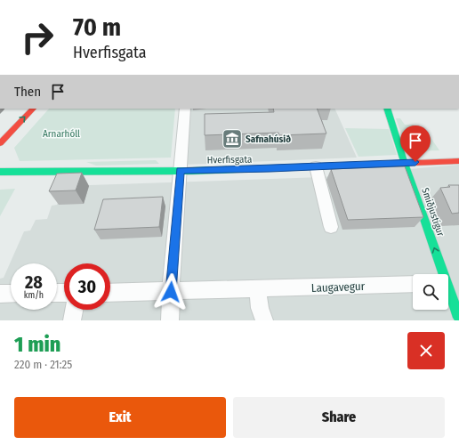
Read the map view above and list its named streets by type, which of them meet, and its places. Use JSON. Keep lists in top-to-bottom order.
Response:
{
  "streets": {
    "street": ["Hverfisgata", "Smiðjustígur", "Laugavegur"]
  },
  "crossings": [
    ["Hverfisgata", "Smiðjustígur"]
  ],
  "one_way": ["Smiðjustígur"],
  "parks": ["Arnarhóll"],
  "places": {
    "museum": ["Safnahúsið"]
  },
  "page": {
    "turn": ["70 m", "Hverfisgata"],
    "then": "Then",
    "speed": "28 km/h",
    "limit": "30",
    "heading": ["1 min", "220 m · 21:25"],
    "buttons": ["Exit", "Share"]
  }
}
